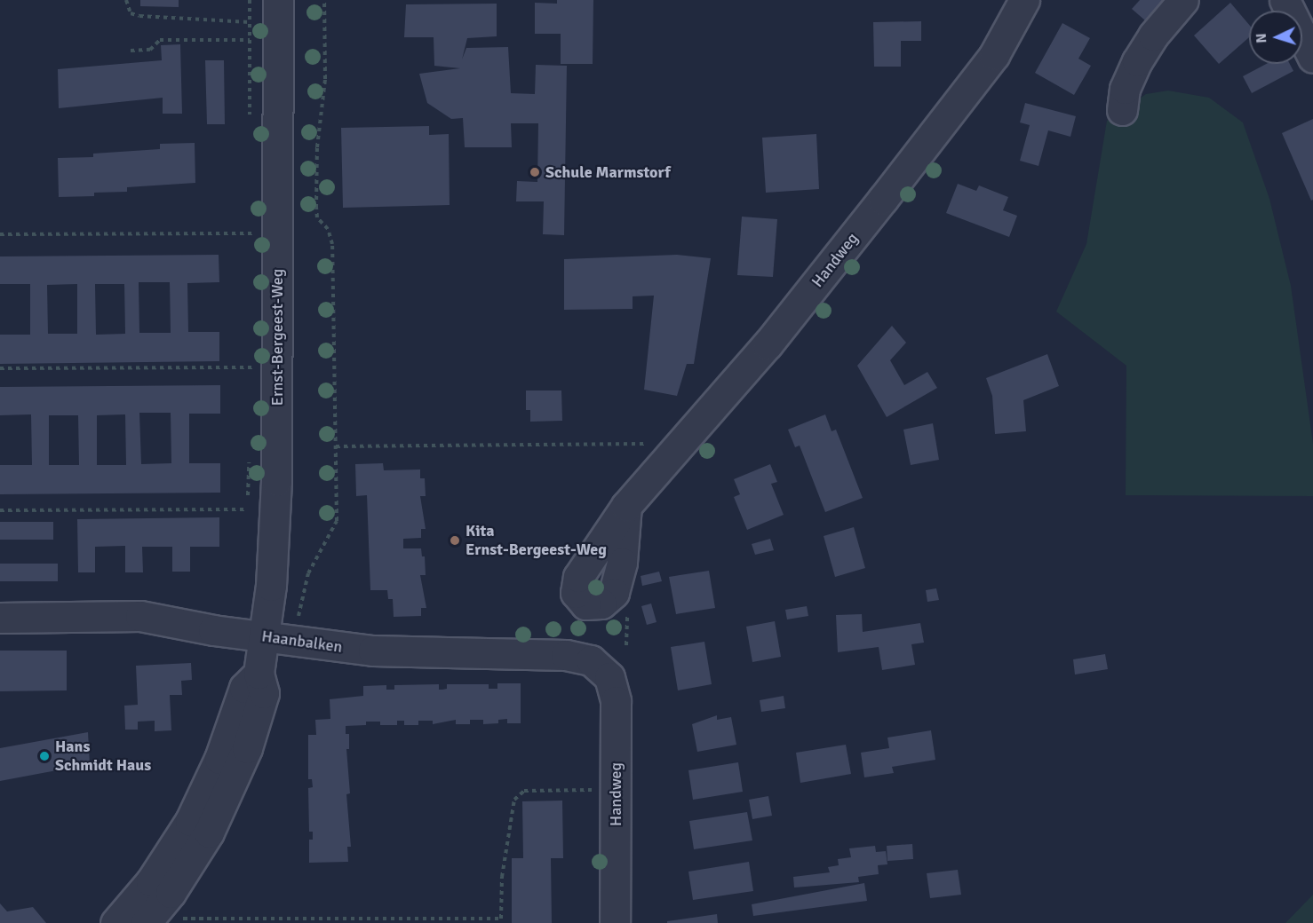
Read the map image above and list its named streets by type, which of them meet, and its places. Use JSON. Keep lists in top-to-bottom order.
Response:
{
  "streets": {
    "street": ["Handweg", "Ernst-Bergeest-Weg", "Haanbalken"]
  },
  "crossings": [
    ["Handweg", "Haanbalken"],
    ["Ernst-Bergeest-Weg", "Haanbalken"]
  ],
  "places": ["Schule Marmstorf", "Kita Ernst-Bergeest-Weg", "Hans Schmidt Haus"],
  "north": "left"
}
